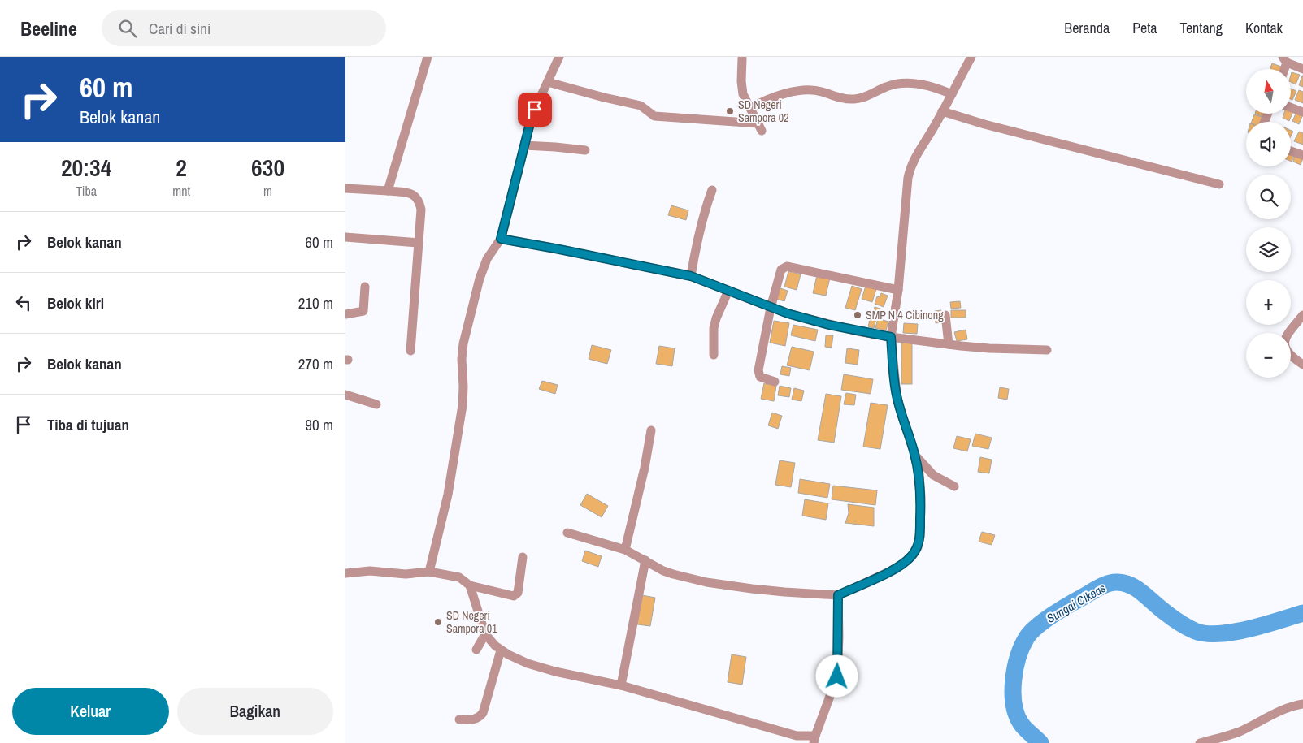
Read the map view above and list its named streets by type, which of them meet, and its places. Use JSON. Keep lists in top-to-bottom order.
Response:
{
  "water": ["Sungai Cikeas"],
  "places": ["SD Negeri Sampora 02", "SMP N 4 Cibinong", "SD Negeri Sampora 01"],
  "north": "top",
  "page": {
    "header": "Beeline",
    "search": "Cari di sini",
    "nav": [
      "Beranda",
      "Peta",
      "Tentang",
      "Kontak"
    ],
    "turn": ["60 m", "Belok kanan"],
    "map_buttons": ["+", "−"],
    "eta": [
      "20:34",
      "Tiba",
      "2",
      "mnt",
      "630",
      "m"
    ],
    "list": [
      {
        "name": "Belok kanan",
        "value": "60 m"
      },
      {
        "name": "Belok kiri",
        "value": "210 m"
      },
      {
        "name": "Belok kanan",
        "value": "270 m"
      },
      {
        "name": "Tiba di tujuan",
        "value": "90 m"
      }
    ],
    "buttons": ["Keluar", "Bagikan"]
  }
}
